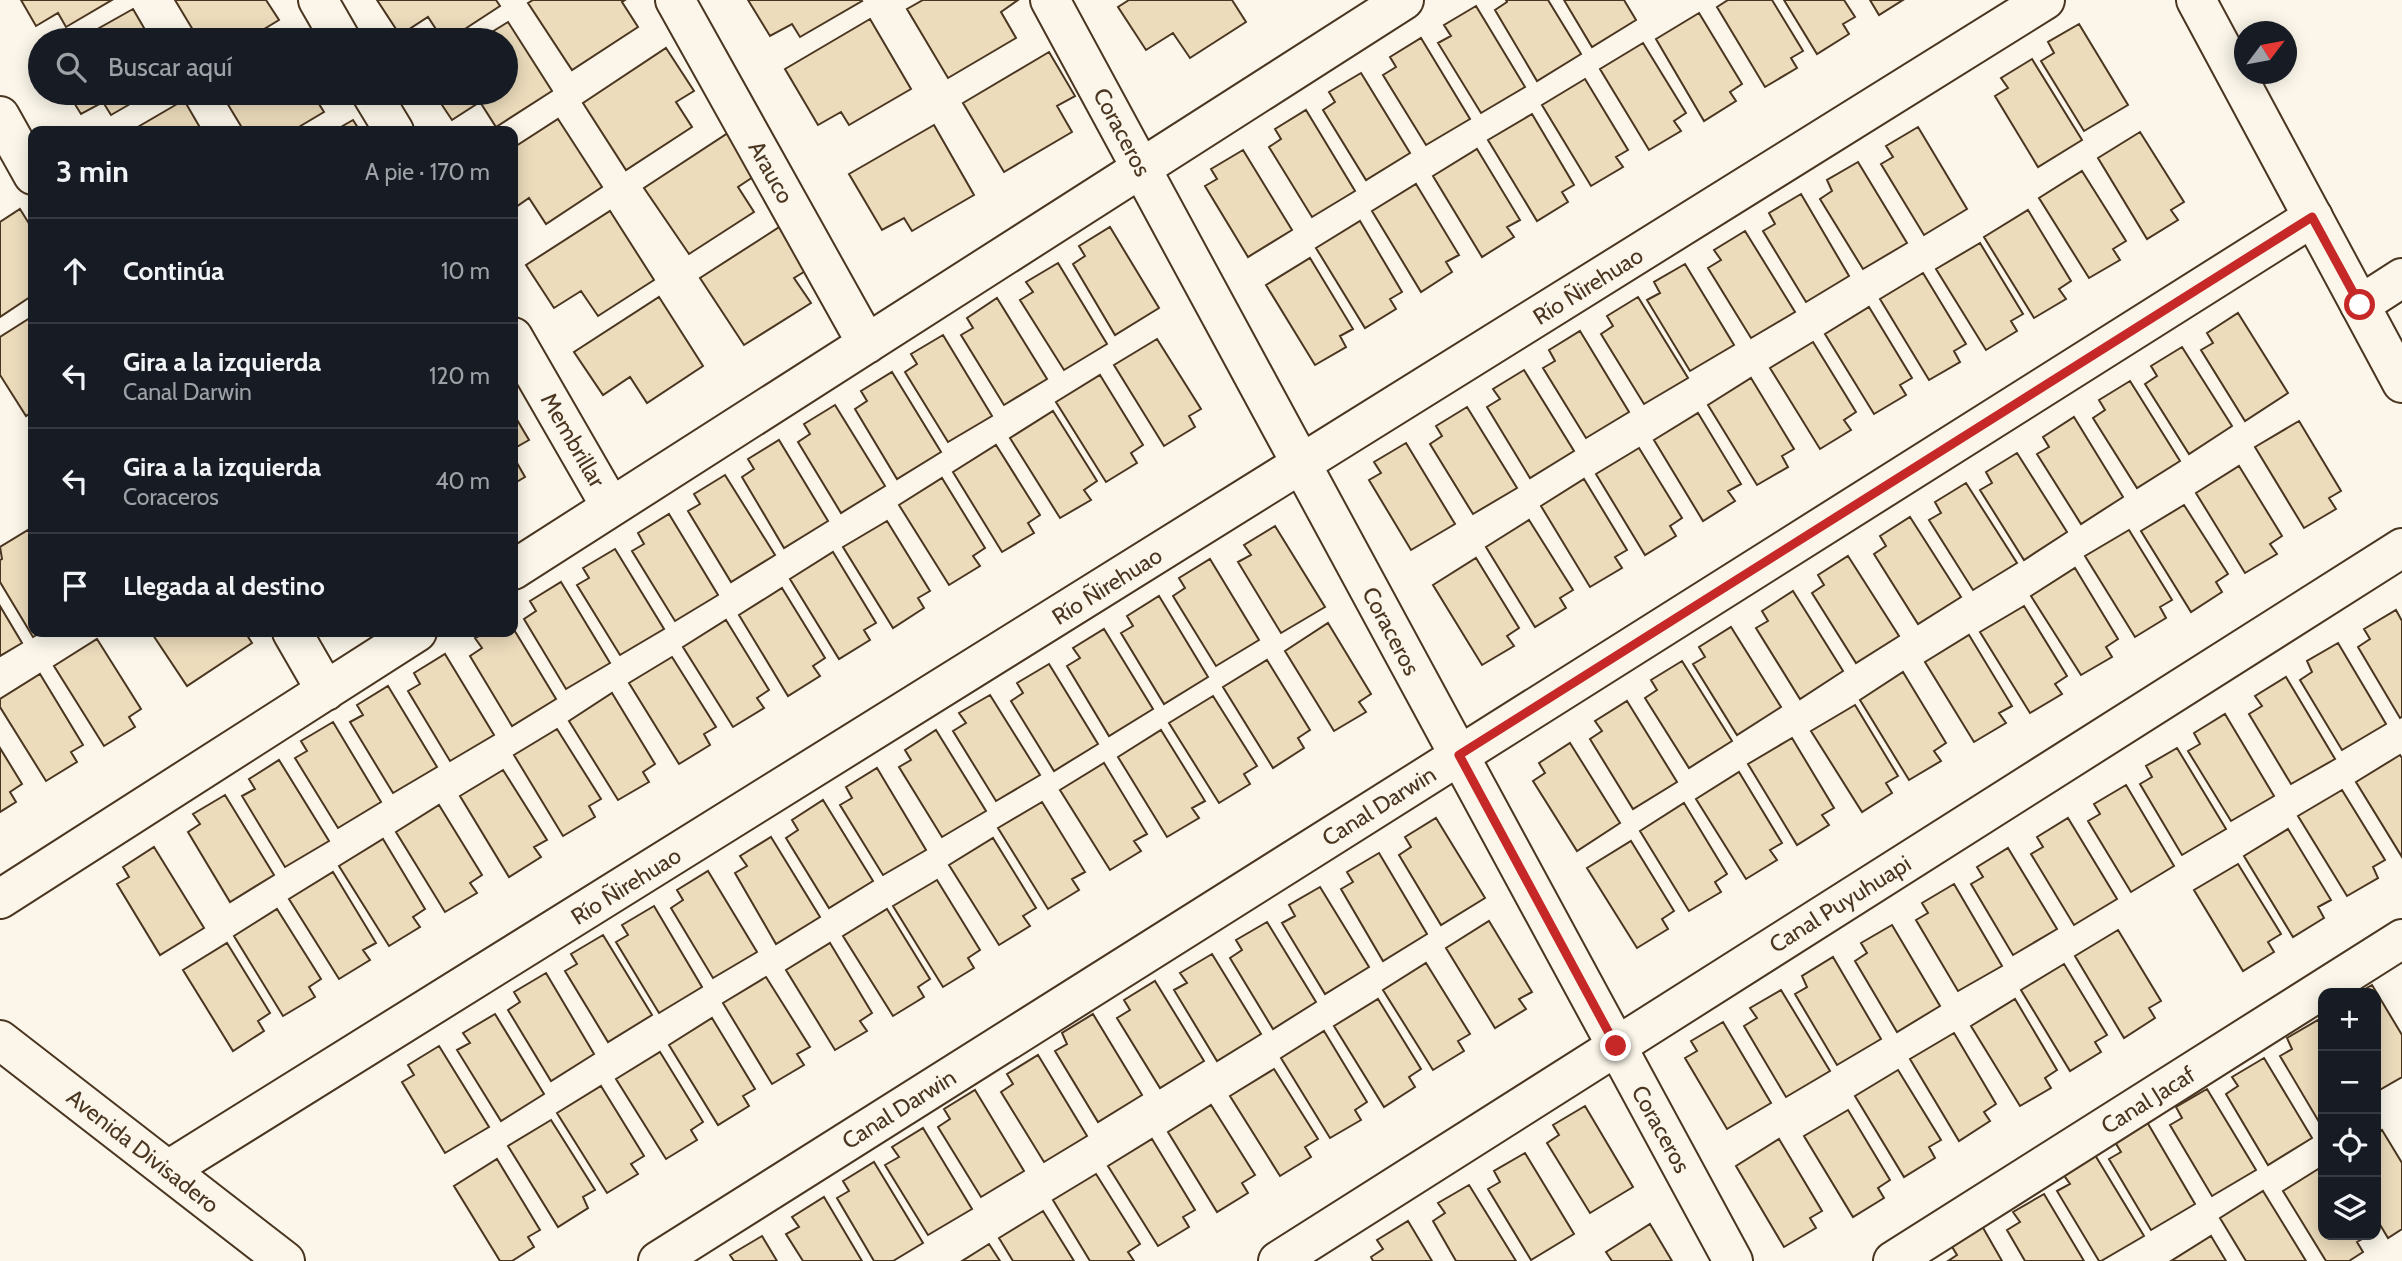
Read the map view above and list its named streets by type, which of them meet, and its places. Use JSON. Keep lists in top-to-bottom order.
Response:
{
  "streets": {
    "street": [
      "Coraceros",
      "Arauco",
      "Río Ñirehuao",
      "Membrillar",
      "Canal Darwin",
      "Canal Puyuhuapi",
      "Canal Jacaf",
      "Avenida Divisadero"
    ]
  },
  "crossings": [
    ["Coraceros", "Río Ñirehuao"],
    ["Coraceros", "Canal Darwin"],
    ["Coraceros", "Canal Puyuhuapi"],
    ["Río Ñirehuao", "Avenida Divisadero"]
  ],
  "north": "top right",
  "page": {
    "search": "Buscar aquí",
    "heading": ["3 min", "A pie · 170 m"],
    "list": [
      ["Continúa", "10 m"],
      ["Gira a la izquierda", "Canal Darwin", "120 m"],
      ["Gira a la izquierda", "Coraceros", "40 m"],
      "Llegada al destino"
    ],
    "map_buttons": ["+", "−"]
  }
}
